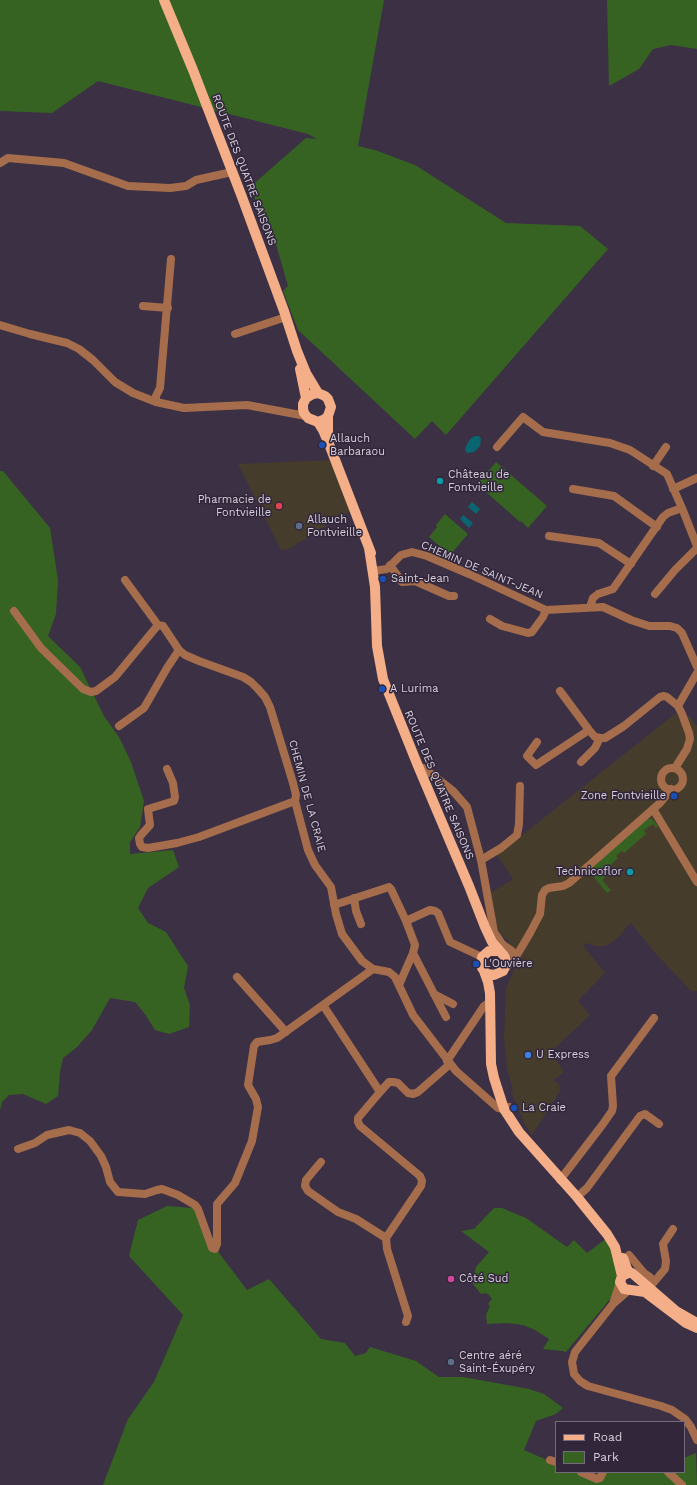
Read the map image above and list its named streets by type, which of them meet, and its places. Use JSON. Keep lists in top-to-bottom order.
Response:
{
  "streets": {
    "main road": ["ROUTE DES QUATRE SAISONS"],
    "street": ["CHEMIN DE SAINT-JEAN", "CHEMIN DE LA CRAIE"]
  },
  "crossings": [
    ["ROUTE DES QUATRE SAISONS", "CHEMIN DE SAINT-JEAN"]
  ],
  "places": [
    "Allauch Barbaraou",
    "Château de Fontvieille",
    "Pharmacie de Fontvieille",
    "Allauch Fontvieille",
    "Saint-Jean",
    "A Lurima",
    "Zone Fontvieille",
    "Technicoflor",
    "L'Ouvière",
    "U Express",
    "La Craie",
    "Côté Sud",
    "Centre aéré Saint-Éxupéry"
  ],
  "legend": ["Road", "Park"]
}
